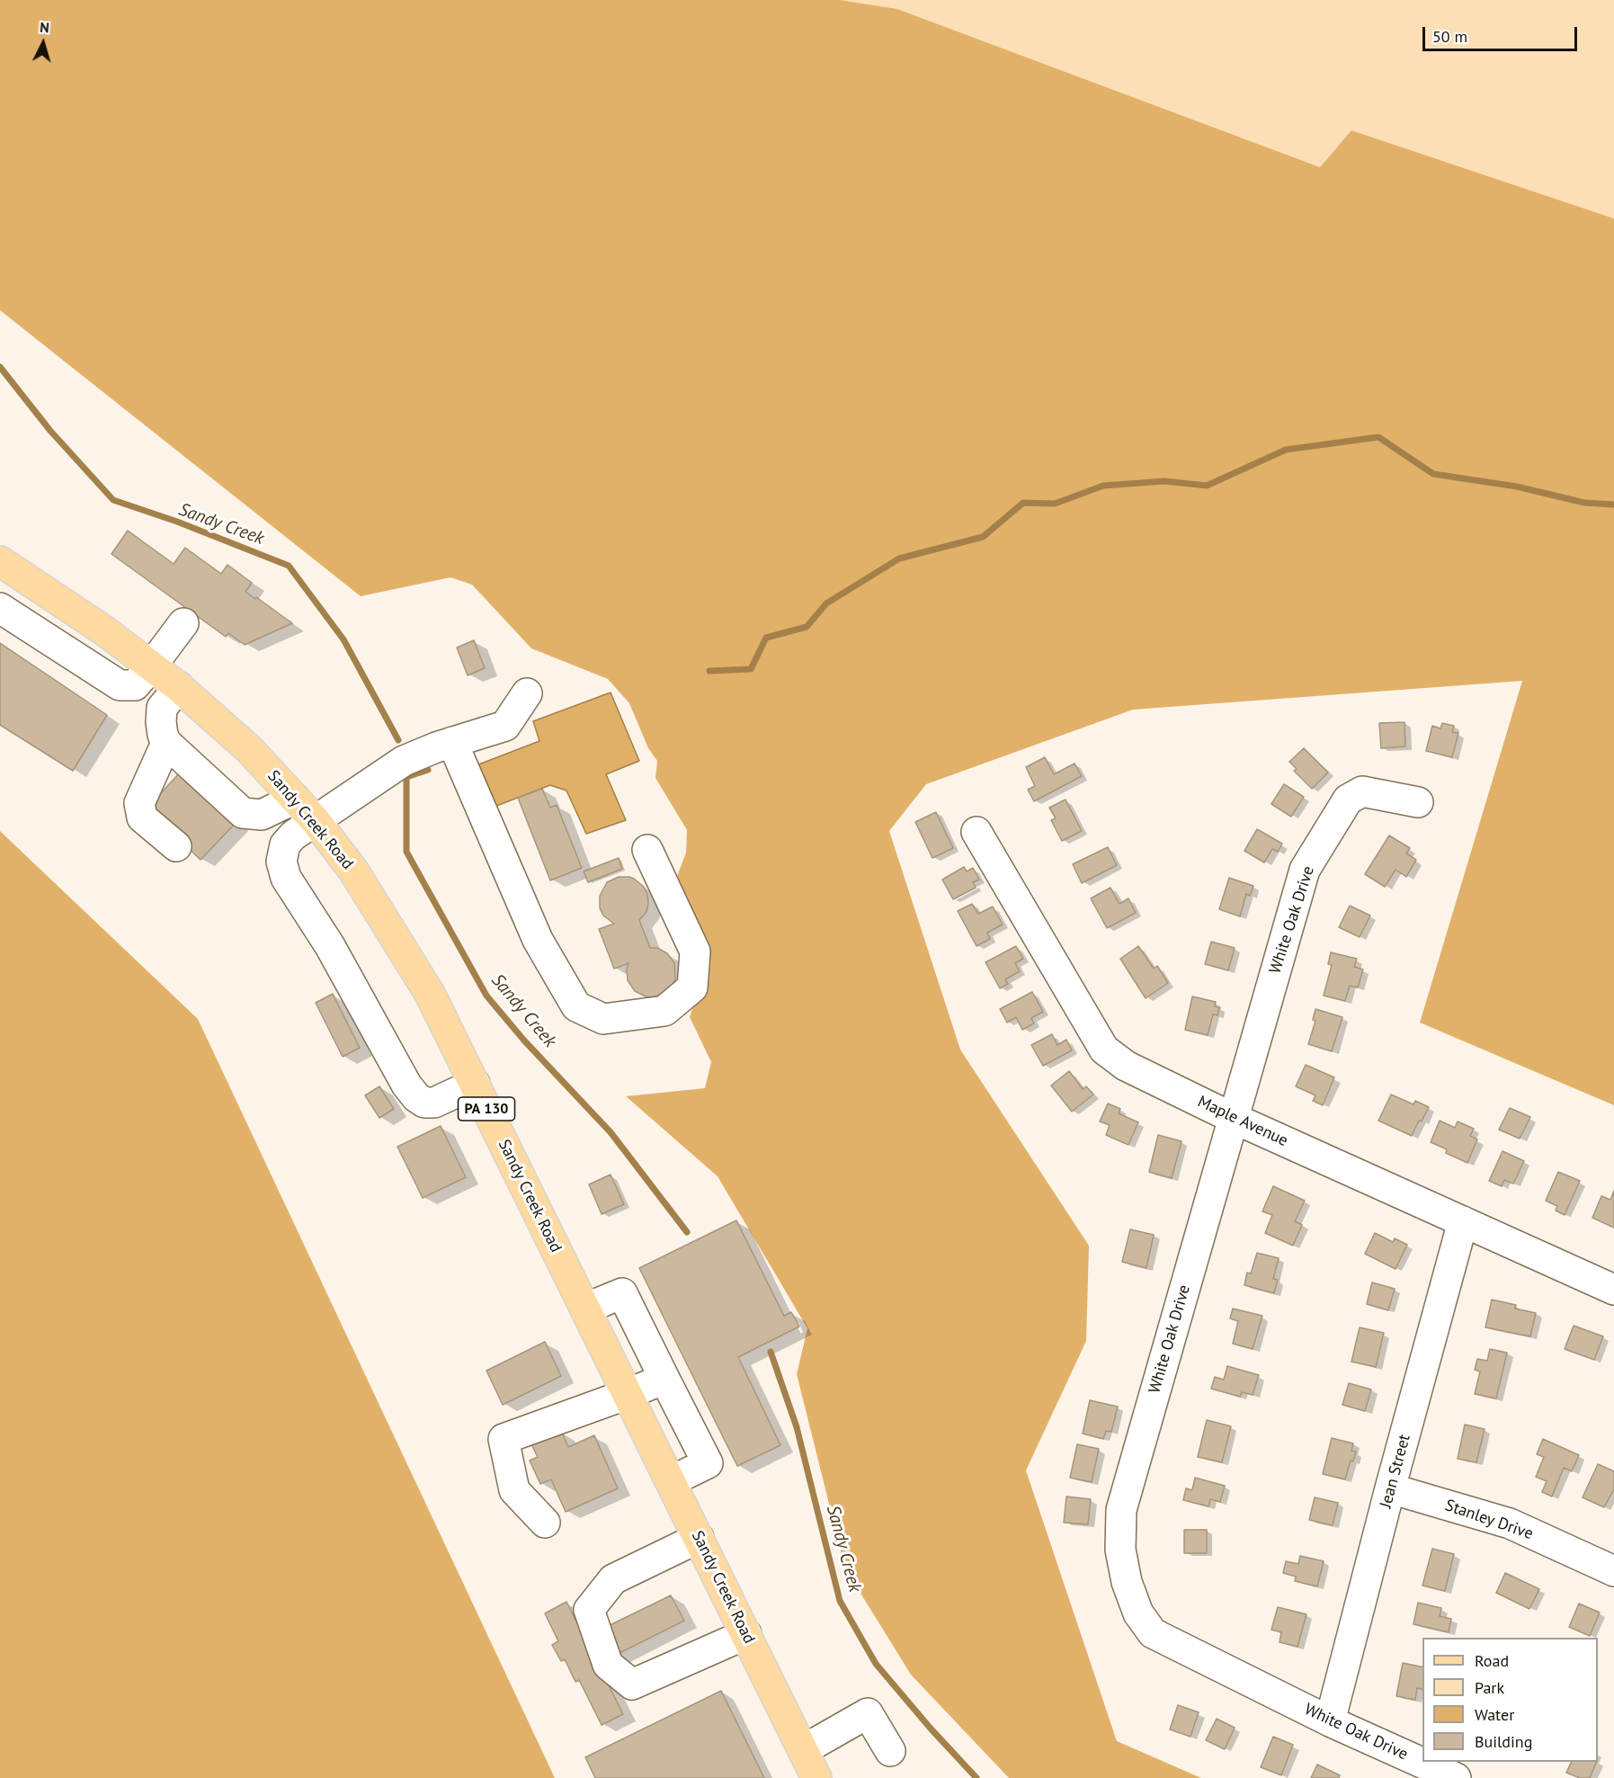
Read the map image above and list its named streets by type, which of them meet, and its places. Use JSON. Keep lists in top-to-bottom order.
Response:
{
  "streets": {
    "main road": ["Sandy Creek Road", "PA 130"],
    "street": [
      "White Oak Drive",
      "Maple Avenue",
      "Jean Street",
      "Stanley Drive"
    ]
  },
  "crossings": [
    ["White Oak Drive", "Maple Avenue"],
    ["White Oak Drive", "Jean Street"],
    ["Maple Avenue", "Jean Street"],
    ["Jean Street", "Stanley Drive"]
  ],
  "water": ["Sandy Creek"],
  "legend": [
    "Road",
    "Park",
    "Water",
    "Building"
  ],
  "scale_bar": "50 m",
  "north": "top"
}
